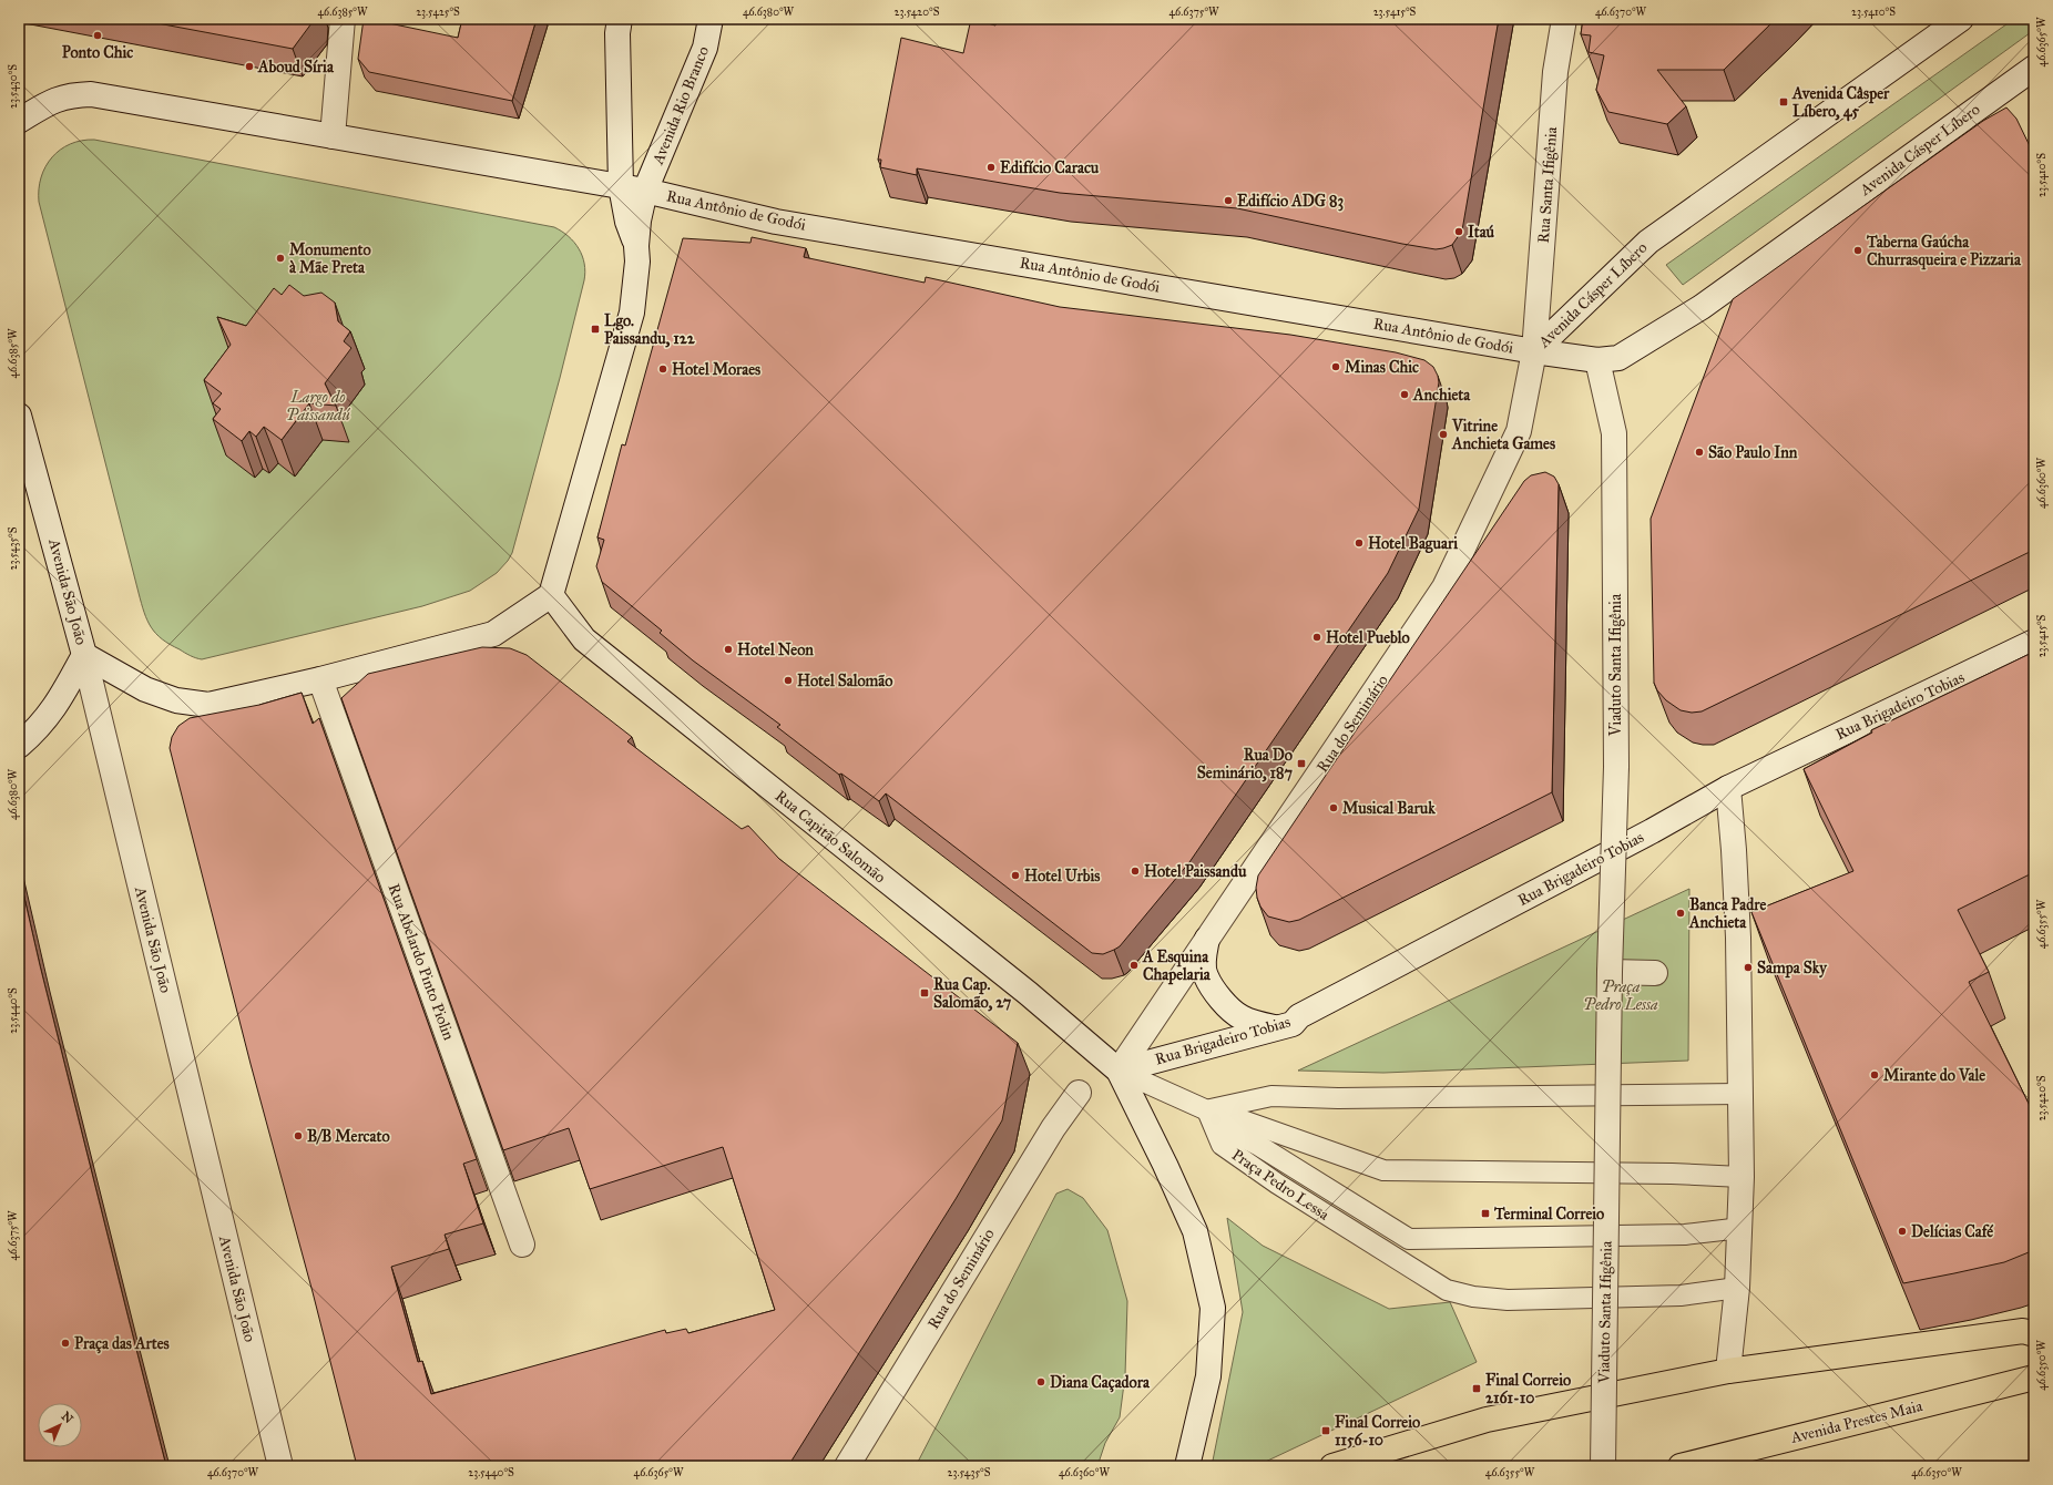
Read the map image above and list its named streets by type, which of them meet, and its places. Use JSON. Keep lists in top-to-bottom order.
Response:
{
  "streets": {
    "highway": ["Avenida Prestes Maia"],
    "street": [
      "Avenida Rio Branco",
      "Avenida Cásper Líbero",
      "Rua Santa Ifigênia",
      "Rua Antônio de Godói",
      "Avenida São João",
      "Viaduto Santa Ifigênia",
      "Rua Brigadeiro Tobias",
      "Rua do Seminário",
      "Rua Capitão Salomão",
      "Rua Abelardo Pinto Piolin"
    ],
    "lane": ["Praça Pedro Lessa"]
  },
  "crossings": [
    ["Avenida Rio Branco", "Rua Antônio de Godói"],
    ["Avenida Cásper Líbero", "Rua Santa Ifigênia"],
    ["Avenida Cásper Líbero", "Rua Antônio de Godói"],
    ["Avenida Cásper Líbero", "Viaduto Santa Ifigênia"],
    ["Avenida Cásper Líbero", "Rua do Seminário"],
    ["Rua Santa Ifigênia", "Rua Antônio de Godói"],
    ["Rua Santa Ifigênia", "Rua do Seminário"],
    ["Rua Antônio de Godói", "Rua do Seminário"],
    ["Rua Brigadeiro Tobias", "Rua do Seminário"],
    ["Rua Brigadeiro Tobias", "Rua Capitão Salomão"],
    ["Rua do Seminário", "Rua Capitão Salomão"]
  ],
  "parks": ["Largo do Paissandú", "Praça Pedro Lessa"],
  "places": {
    "other": [
      "Ponto Chic",
      "Aboud Síria",
      "Edifício Caracu",
      "Edifício ADG 83",
      "Itaú",
      "Taberna Gaúcha Churrasqueira e Pizzaria",
      "Monumento à Mãe Preta",
      "Minas Chic",
      "Hotel Moraes",
      "Anchieta",
      "Vitrine Anchieta Games",
      "São Paulo Inn",
      "Hotel Baguari",
      "Hotel Pueblo",
      "Hotel Neon",
      "Hotel Salomão",
      "Musical Baruk",
      "Hotel Paissandu",
      "Hotel Urbis",
      "Banca Padre Anchieta",
      "A Esquina Chapelaria",
      "Sampa Sky",
      "Mirante do Vale",
      "B/B Mercato",
      "Delícias Café",
      "Praça das Artes",
      "Diana Caçadora"
    ],
    "transit": [
      "Avenida Câsper Líbero, 45",
      "Lgo. Paissandu, 122",
      "Rua Do Seminário, 187",
      "Rua Cap. Salomão, 27",
      "Terminal Correio",
      "Final Correio 2161-10",
      "Final Correio 1156-10"
    ]
  },
  "north": "top right",
  "coordinates": [
    "46.6385°W",
    "23.5425°S",
    "46.6380°W",
    "23.5420°S",
    "46.6375°W",
    "23.5415°S",
    "46.6370°W",
    "23.5410°S",
    "46.6365°W",
    "23.5430°S",
    "46.6360°W",
    "23.5435°S",
    "46.6355°W",
    "23.5440°S",
    "46.6350°W"
  ]
}
